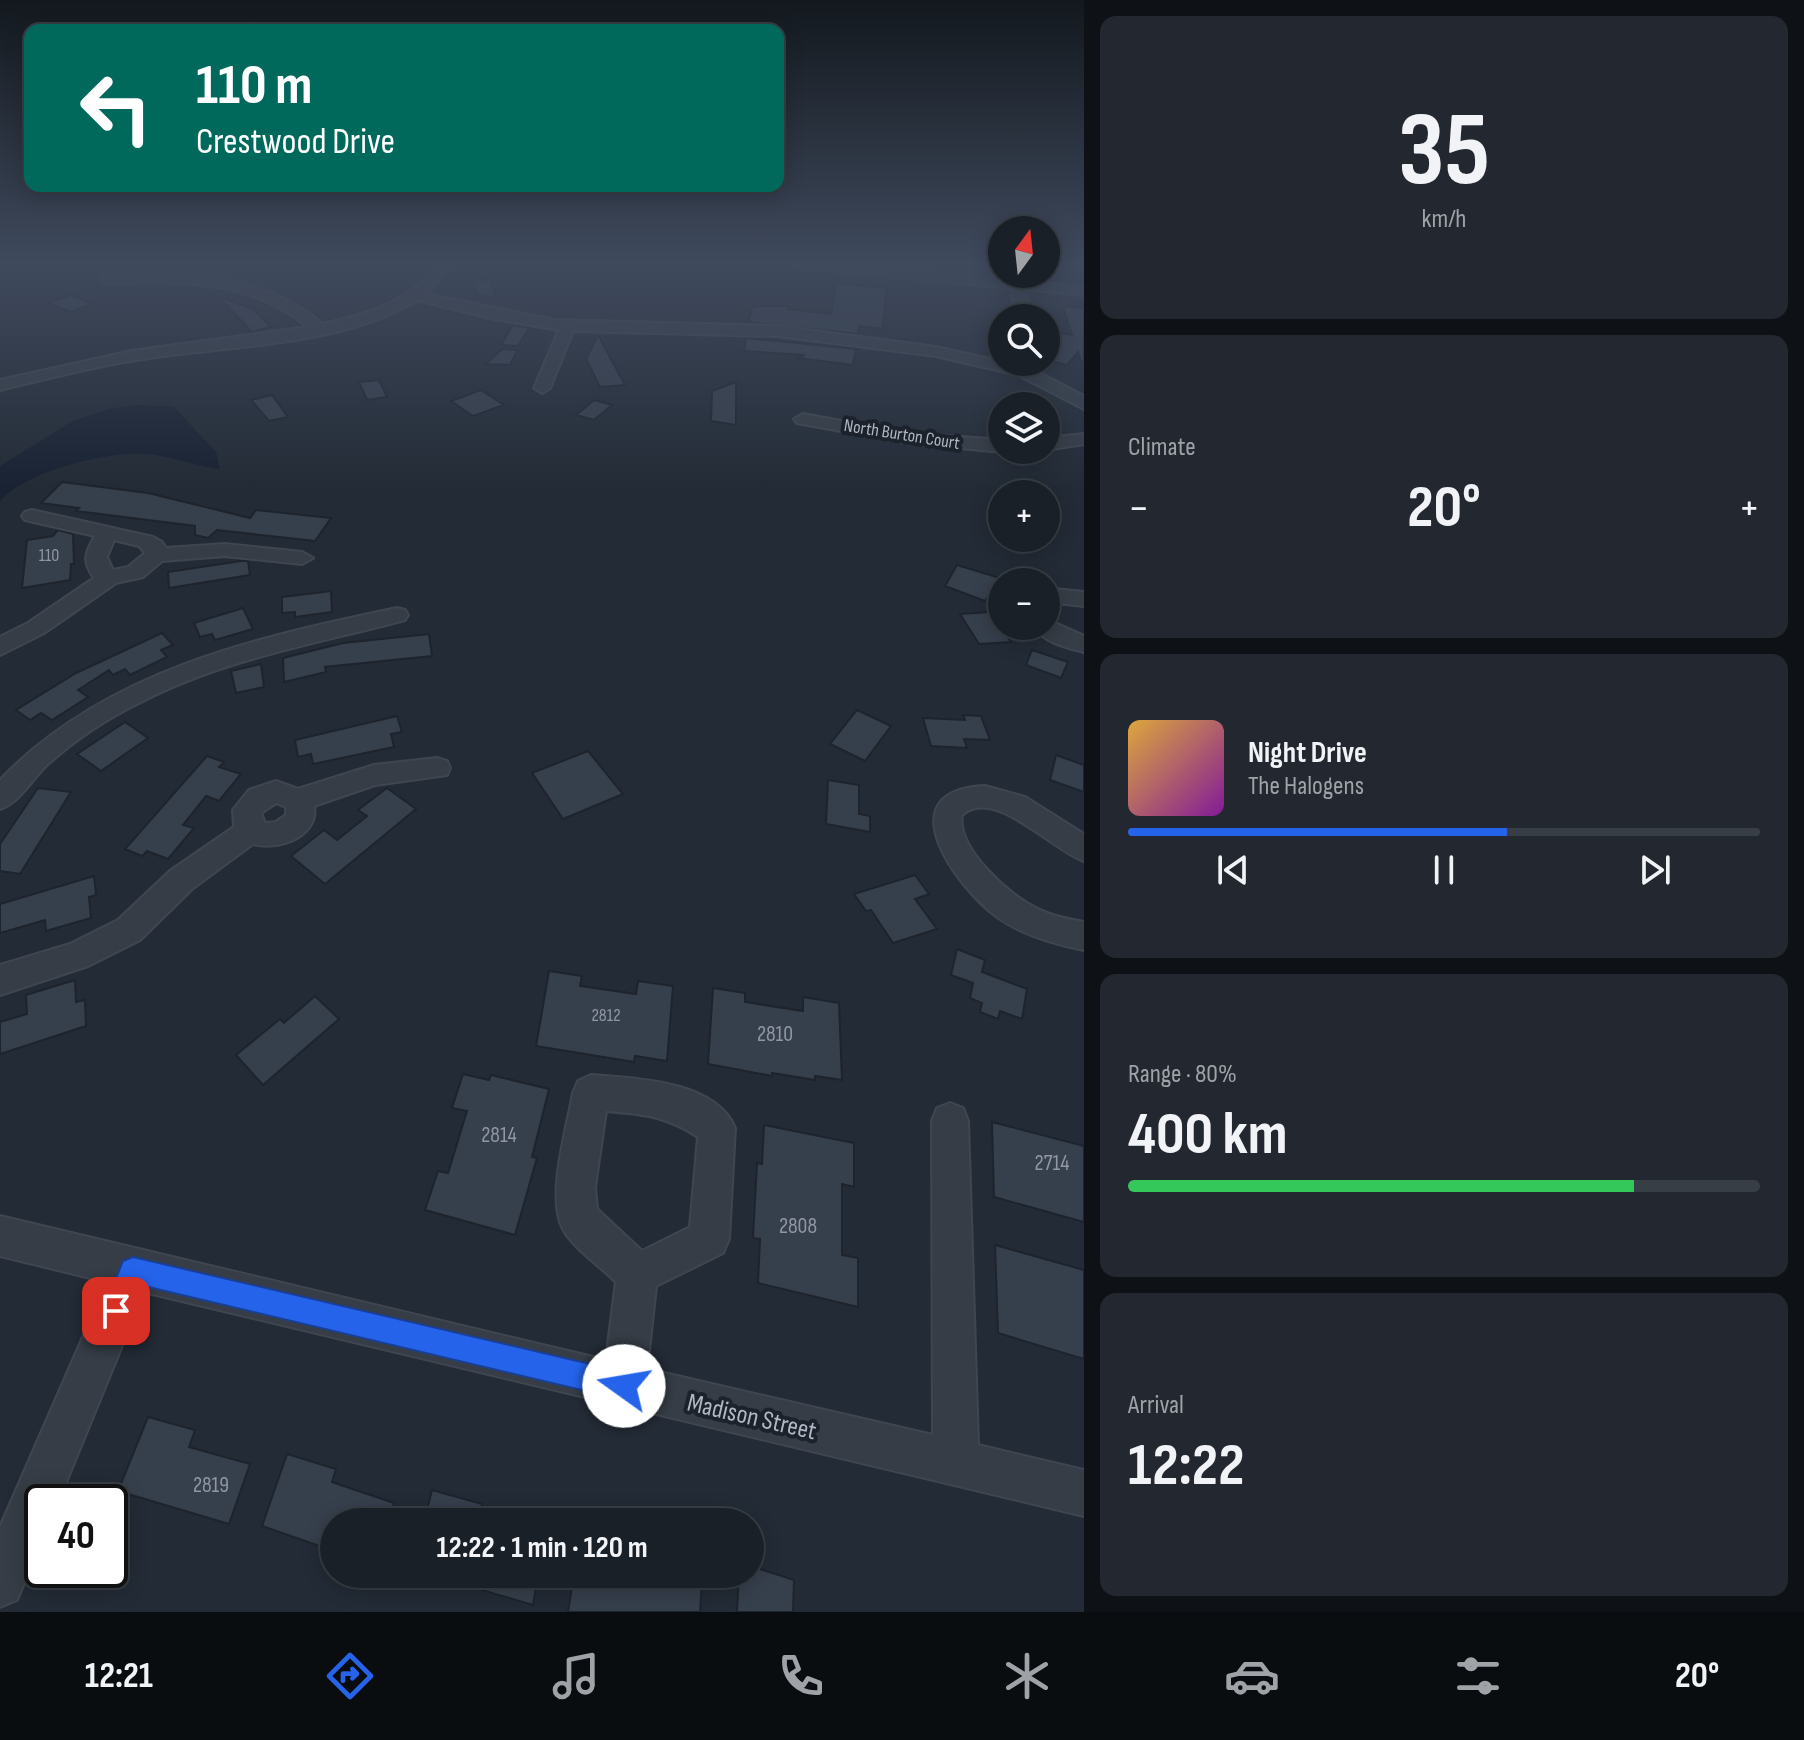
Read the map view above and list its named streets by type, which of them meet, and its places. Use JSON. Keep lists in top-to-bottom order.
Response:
{
  "streets": {
    "street": ["North Burton Court", "Madison Street"]
  },
  "house_numbers": [
    "110",
    "2812",
    "2810",
    "2814",
    "2714",
    "2808",
    "2819"
  ],
  "north": "top",
  "page": {
    "tile": [
      ["35", "km/h"],
      "Climate",
      ["Range · 80%", "400 km"],
      ["Arrival", "12:22"]
    ],
    "turn": ["110 m", "Crestwood Drive"],
    "map_buttons": ["+", "−"],
    "heat": ["−", "20°", "+"],
    "song": ["Night Drive", "The Halogens"],
    "limit": "40",
    "trip": "12:22 · 1 min · 120 m",
    "tabs": ["12:21", "20°"]
  }
}
